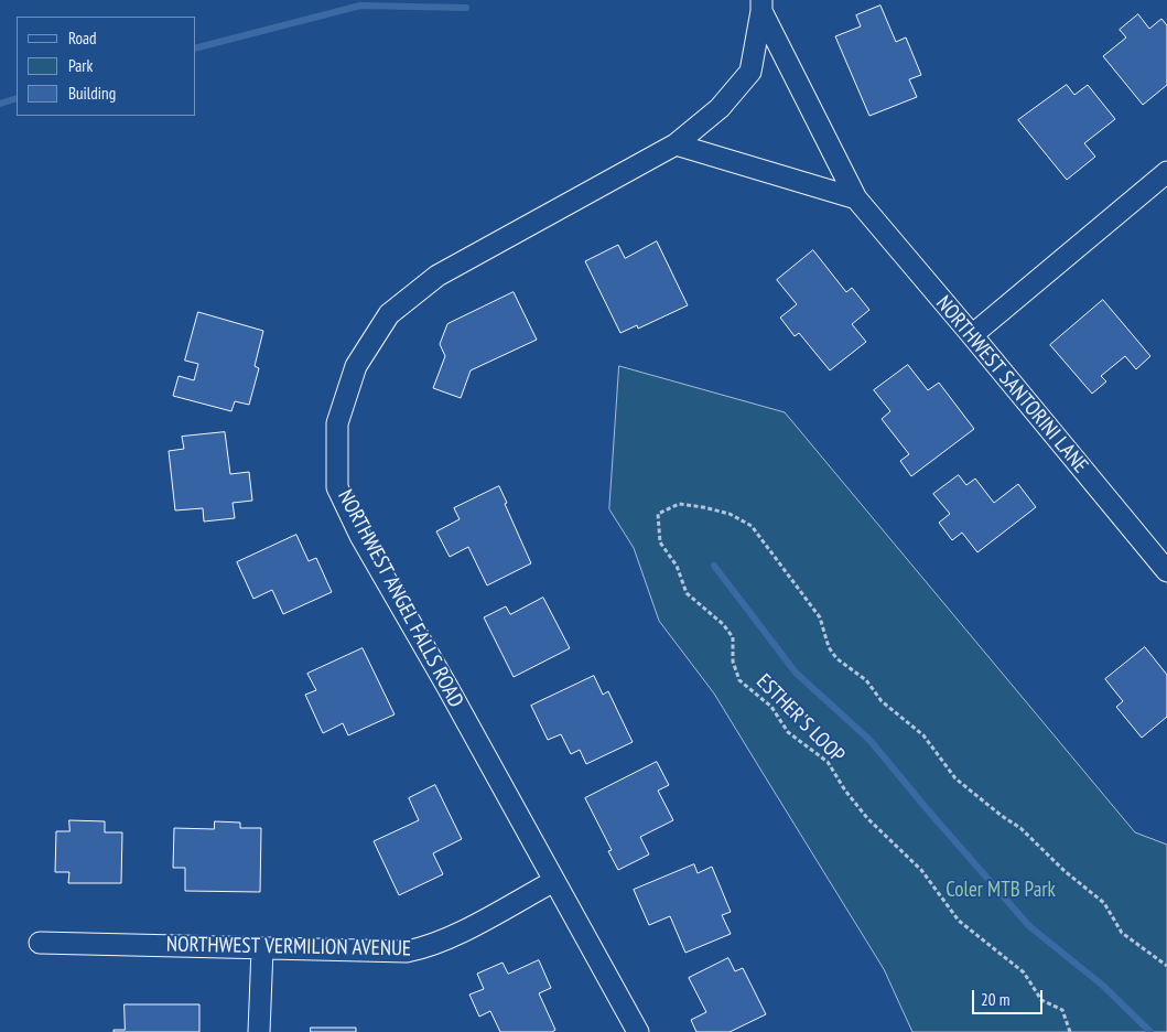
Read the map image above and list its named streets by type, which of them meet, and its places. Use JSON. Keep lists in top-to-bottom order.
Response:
{
  "streets": {
    "street": ["NORTHWEST SANTORINI LANE", "NORTHWEST ANGEL FALLS ROAD", "NORTHWEST VERMILION AVENUE"],
    "path": ["ESTHER'S LOOP"]
  },
  "crossings": [
    ["NORTHWEST SANTORINI LANE", "NORTHWEST ANGEL FALLS ROAD"],
    ["NORTHWEST ANGEL FALLS ROAD", "NORTHWEST VERMILION AVENUE"]
  ],
  "parks": ["Coler MTB Park"],
  "legend": ["Road", "Park", "Building"],
  "scale_bar": "20 m"
}
